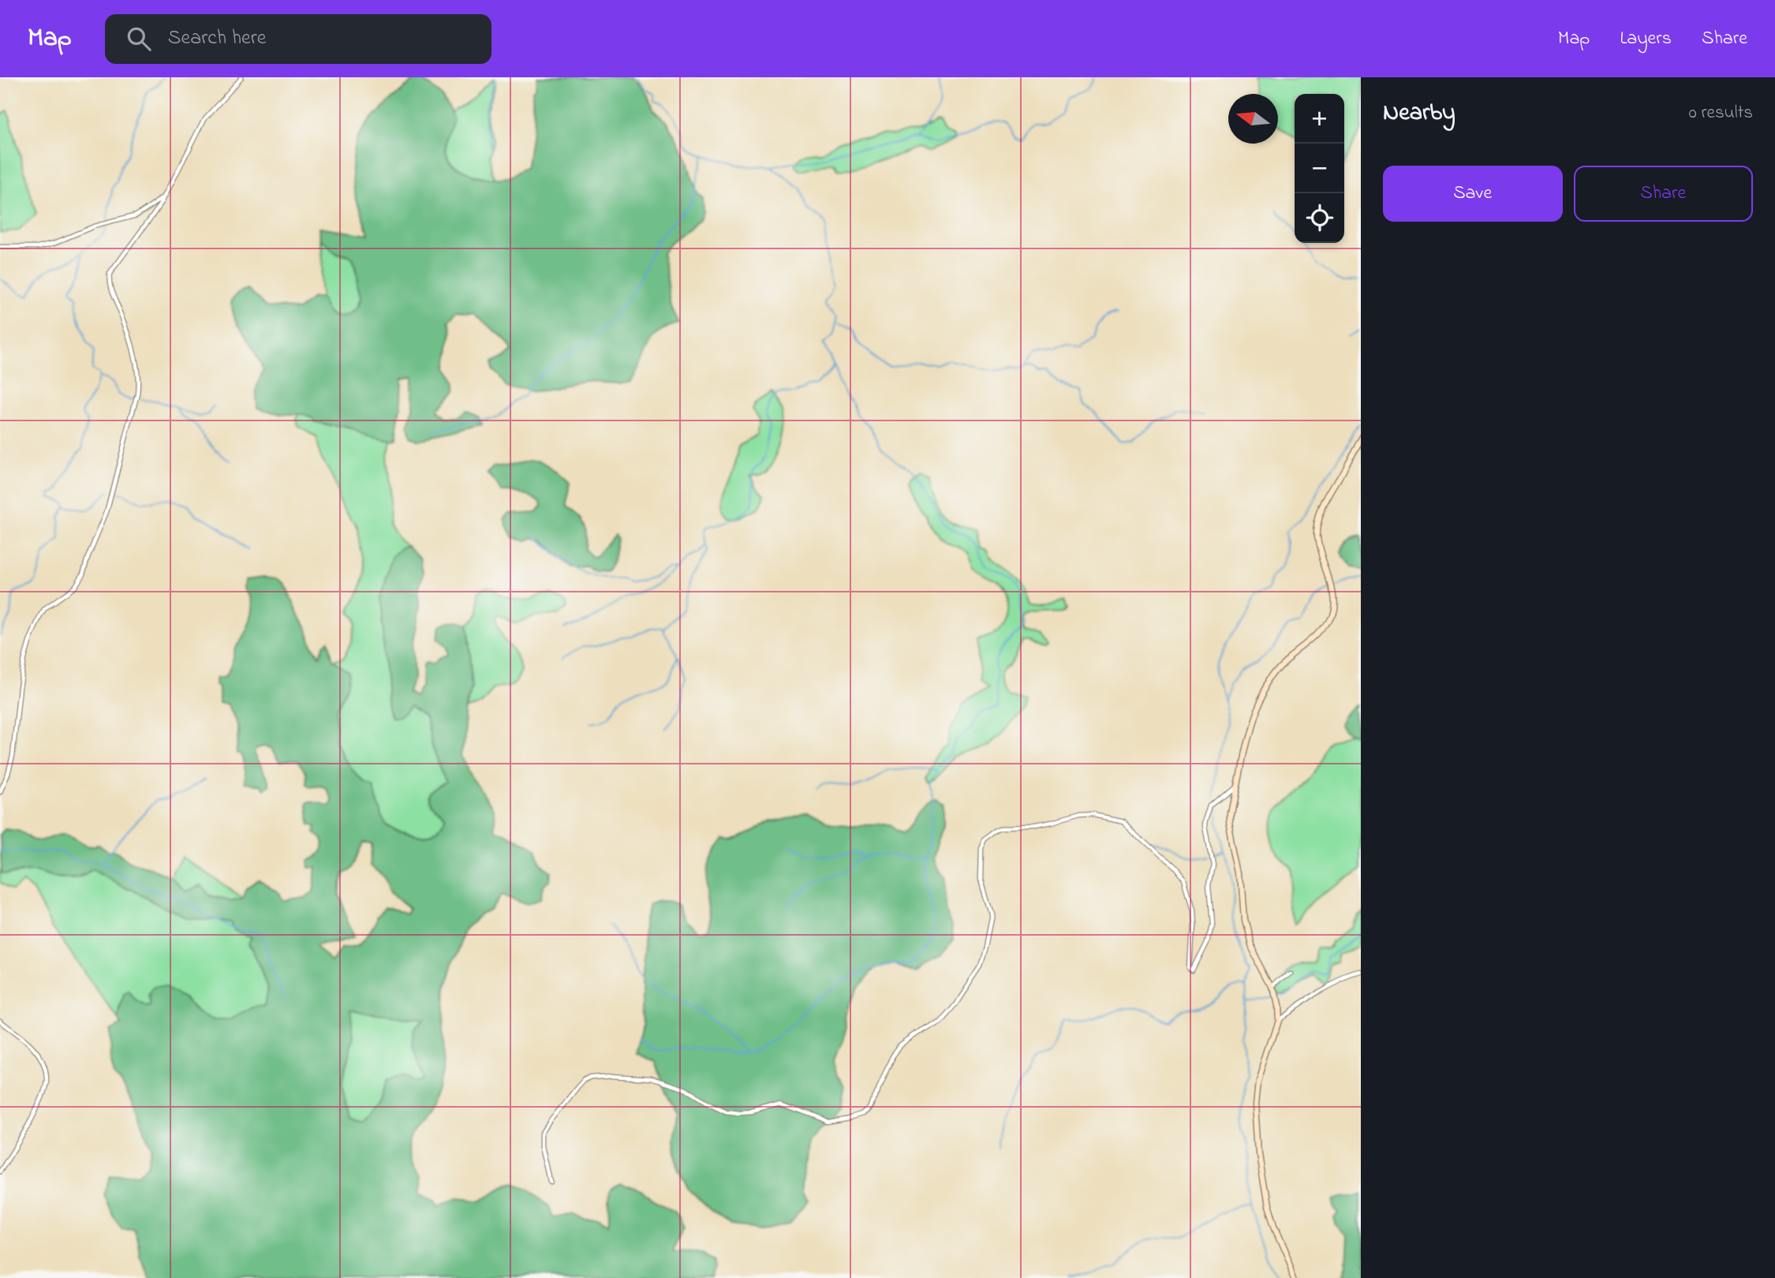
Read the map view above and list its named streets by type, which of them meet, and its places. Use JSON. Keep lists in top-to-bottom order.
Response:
{
  "north": "left",
  "page": {
    "header": "Map",
    "search": "Search here",
    "nav": ["Map", "Layers", "Share"],
    "heading": ["Nearby", "0 results"],
    "map_buttons": ["+", "−"],
    "buttons": ["Save", "Share"]
  }
}
